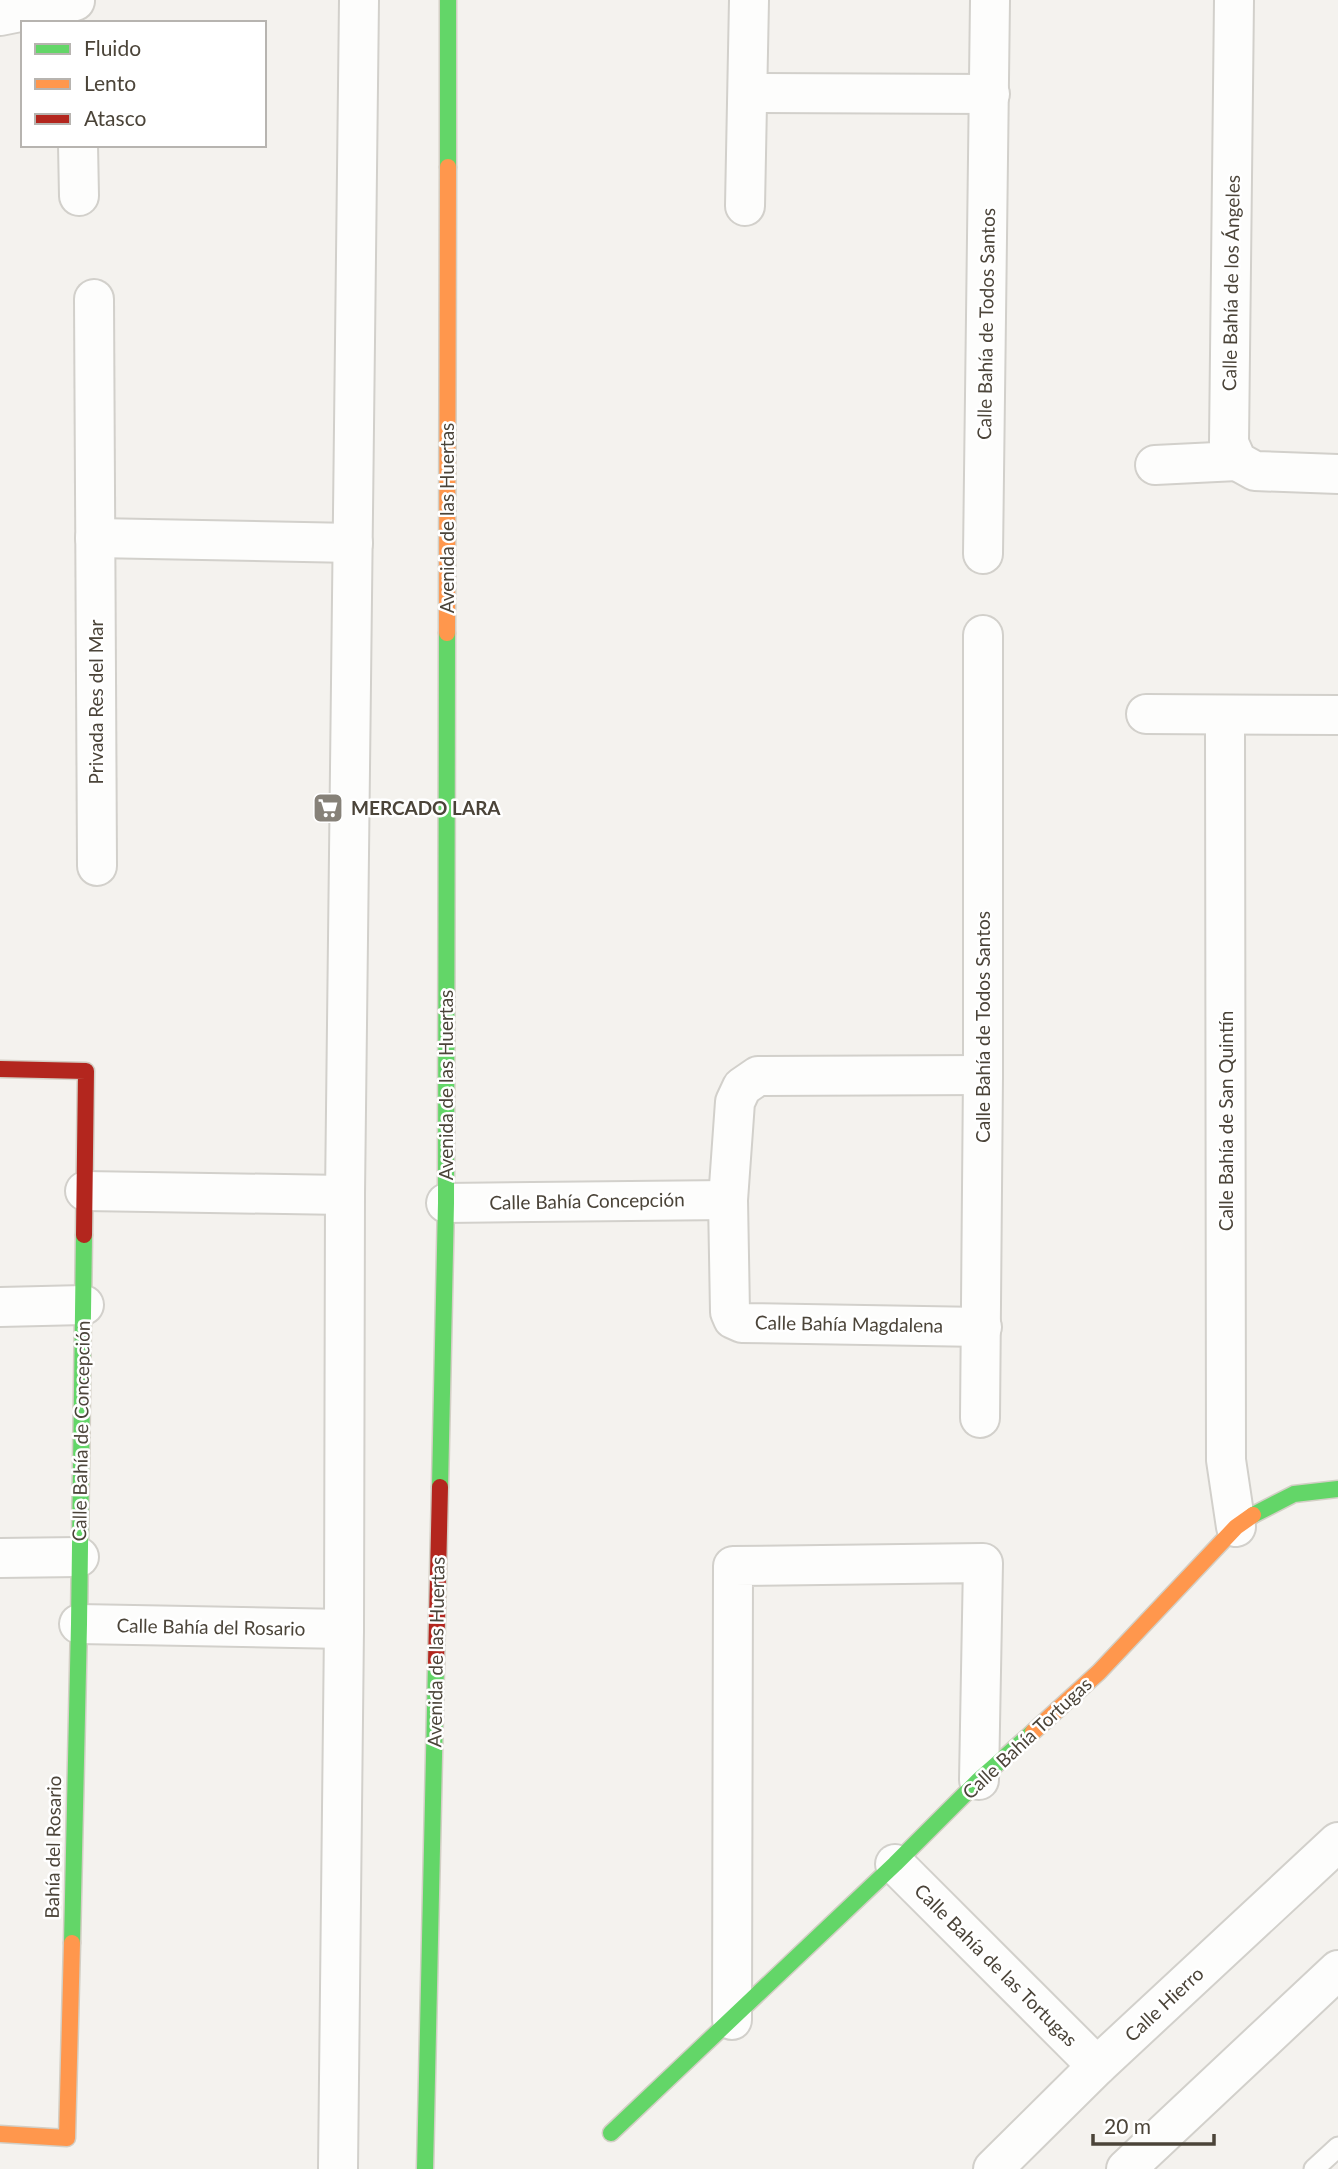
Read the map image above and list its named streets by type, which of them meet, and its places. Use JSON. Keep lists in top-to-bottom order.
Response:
{
  "streets": {
    "street": [
      "Calle Bahía de los Ángeles",
      "Calle Bahía de Todos Santos",
      "Avenida de las Huertas",
      "Privada Res del Mar",
      "Calle Bahía de San Quintín",
      "Calle Bahía Concepción",
      "Calle Bahía Magdalena",
      "Calle Bahía de Concepción",
      "Calle Bahía del Rosario",
      "Calle Bahía Tortugas",
      "Bahía del Rosario",
      "Calle Bahía de las Tortugas",
      "Calle Hierro"
    ]
  },
  "crossings": [
    ["Calle Bahía de Todos Santos", "Calle Bahía Magdalena"],
    ["Avenida de las Huertas", "Calle Bahía Concepción"],
    ["Calle Bahía de San Quintín", "Calle Bahía Tortugas"],
    ["Calle Bahía Concepción", "Calle Bahía Magdalena"],
    ["Calle Bahía de Concepción", "Bahía del Rosario"],
    ["Calle Bahía del Rosario", "Bahía del Rosario"],
    ["Calle Bahía Tortugas", "Calle Bahía de las Tortugas"],
    ["Calle Bahía de las Tortugas", "Calle Hierro"]
  ],
  "places": {
    "supermarket": ["MERCADO LARA"]
  },
  "legend": ["Fluido", "Lento", "Atasco"],
  "scale_bar": "20 m"
}
